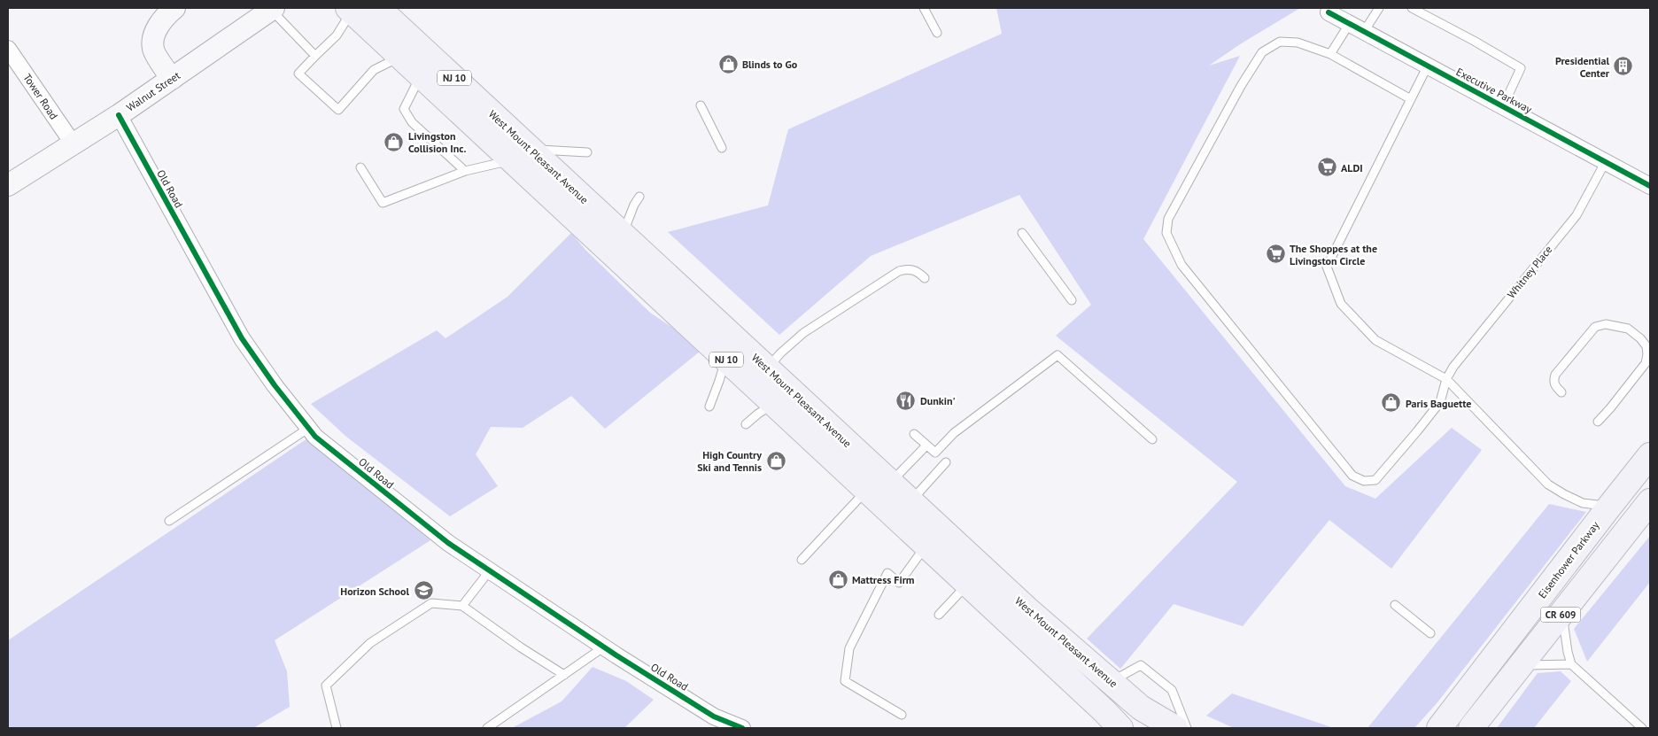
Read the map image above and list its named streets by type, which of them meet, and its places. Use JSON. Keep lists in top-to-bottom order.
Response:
{
  "streets": {
    "main road": [
      "NJ 10",
      "West Mount Pleasant Avenue",
      "Eisenhower Parkway",
      "CR 609"
    ],
    "street": [
      "Executive Parkway",
      "Walnut Street",
      "Tower Road",
      "Old Road"
    ],
    "lane": ["Whitney Place"]
  },
  "crossings": [
    ["Executive Parkway", "Whitney Place"],
    ["Walnut Street", "Tower Road"],
    ["Walnut Street", "Old Road"]
  ],
  "places": {
    "shop": [
      "Blinds to Go",
      "Livingston Collision Inc.",
      "Paris Baguette",
      "High Country Ski and Tennis",
      "Mattress Firm"
    ],
    "building": ["Presidential Center"],
    "supermarket": ["ALDI", "The Shoppes at the Livingston Circle"],
    "restaurant": ["Dunkin'"],
    "school or university": ["Horizon School"]
  }
}
